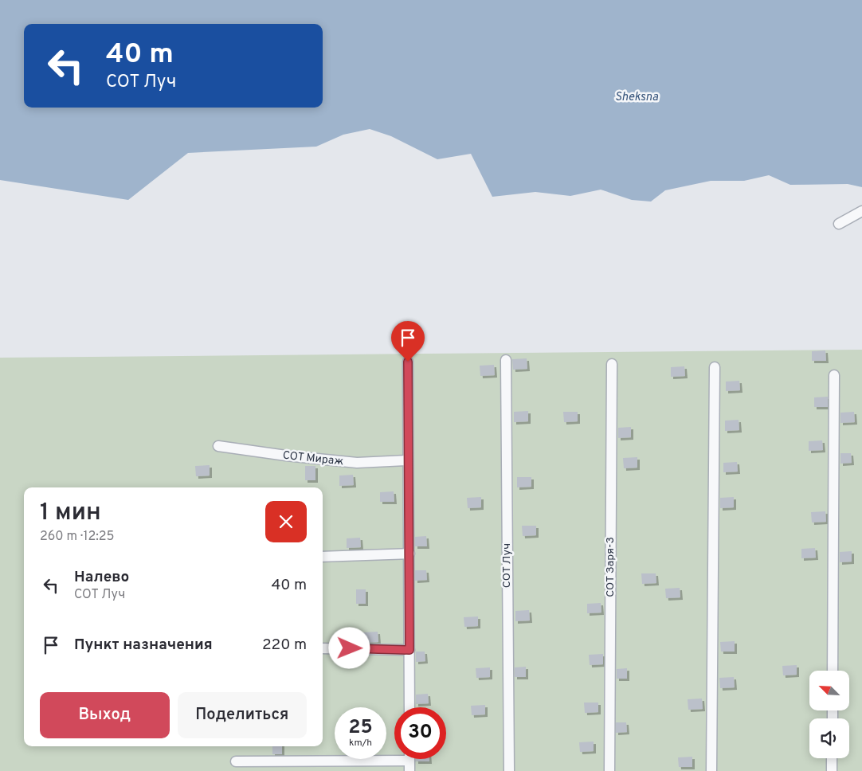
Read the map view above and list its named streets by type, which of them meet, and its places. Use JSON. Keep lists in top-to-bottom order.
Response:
{
  "streets": {
    "street": ["СОТ Мираж", "СОТ Луч", "СОТ Заря-3"]
  },
  "water": ["Sheksna"],
  "north": "top left",
  "page": {
    "turn": ["40 m", "СОТ Луч"],
    "heading": ["1 мин", "260 m · 12:25"],
    "list": [
      {
        "name": "Налево",
        "note": "СОТ Луч",
        "value": "40 m"
      },
      {
        "name": "Пункт назначения",
        "value": "220 m"
      }
    ],
    "buttons": ["Выход", "Поделиться"],
    "speed": "25 km/h",
    "limit": "30"
  }
}
